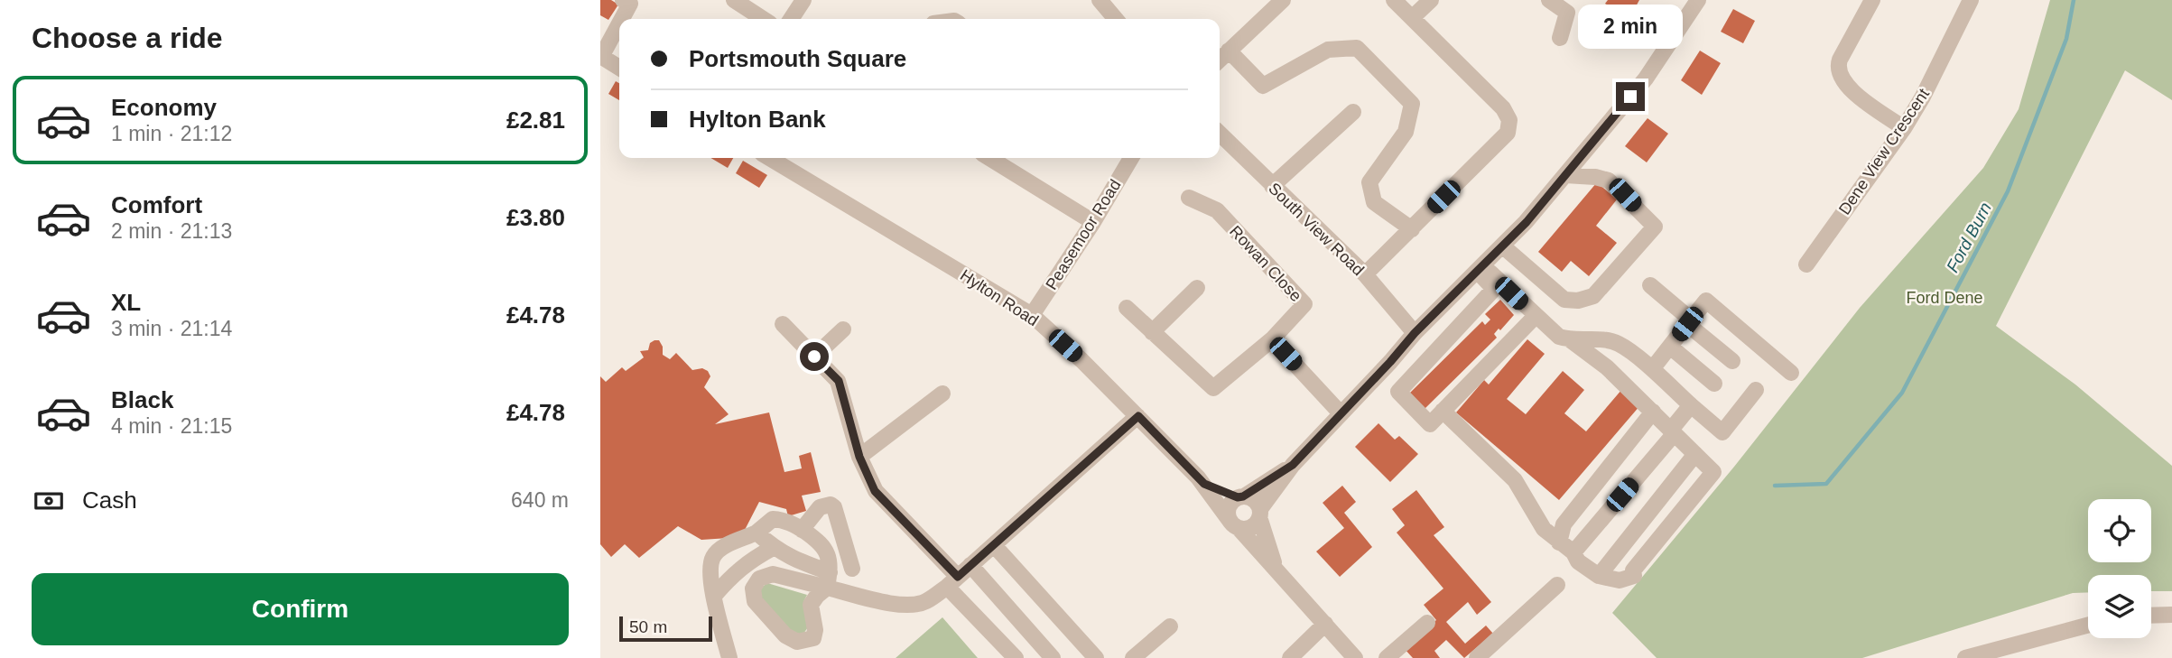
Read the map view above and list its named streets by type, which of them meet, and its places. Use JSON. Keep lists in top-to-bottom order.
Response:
{
  "streets": {
    "street": [
      "Dene View Crescent",
      "South View Road",
      "Peasemoor Road",
      "Rowan Close",
      "Hylton Road"
    ]
  },
  "crossings": [
    ["Peasemoor Road", "Hylton Road"]
  ],
  "water": ["Ford Burn"],
  "parks": ["Ford Dene"],
  "scale_bar": "50 m",
  "page": {
    "heading": "Choose a ride",
    "bubble": "2 min",
    "banner": ["Portsmouth Square", "Hylton Bank"],
    "list": [
      {
        "name": "Economy",
        "note": "1 min · 21:12",
        "value": "£2.81"
      },
      {
        "name": "Comfort",
        "note": "2 min · 21:13",
        "value": "£3.80"
      },
      {
        "name": "XL",
        "note": "3 min · 21:14",
        "value": "£4.78"
      },
      {
        "name": "Black",
        "note": "4 min · 21:15",
        "value": "£4.78"
      }
    ],
    "pay": ["Cash", "640 m"],
    "buttons": "Confirm",
    "scale": "50 m"
  }
}
